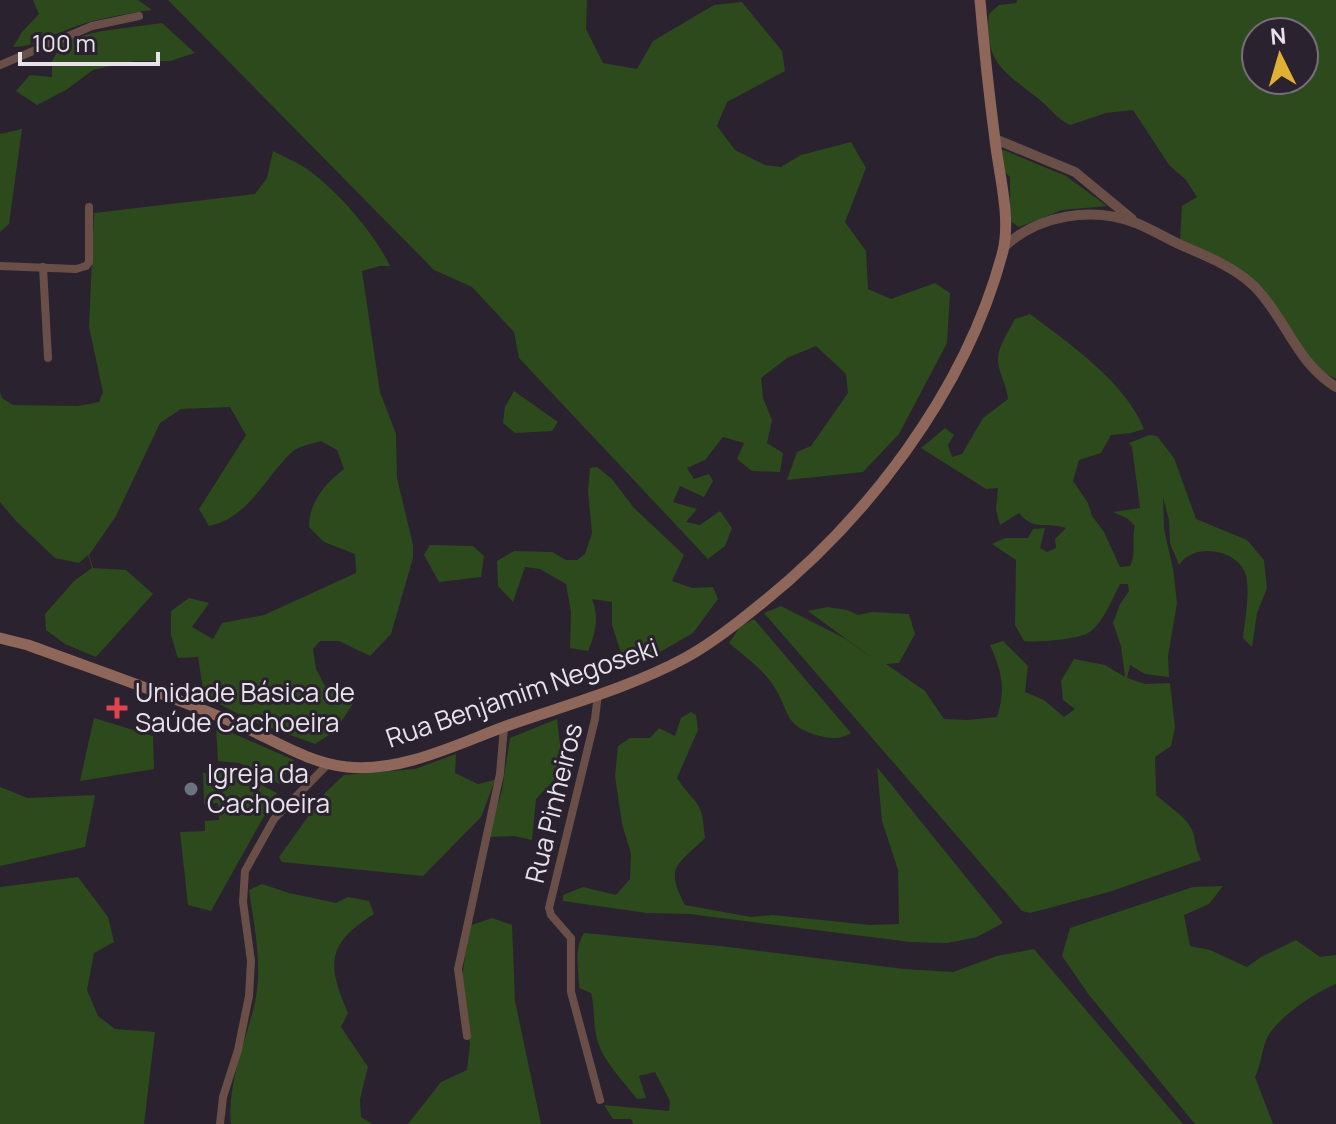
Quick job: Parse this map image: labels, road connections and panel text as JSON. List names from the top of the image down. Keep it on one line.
{"streets":{"main road":["Rua Benjamim Negoseki"],"street":["Rua Pinheiros"]},"crossings":[["Rua Benjamim Negoseki","Rua Pinheiros"]],"places":{"health":["Unidade Básica de Saúde Cachoeira"],"other":["Igreja da Cachoeira"]},"scale_bar":"100 m","north":"top"}
